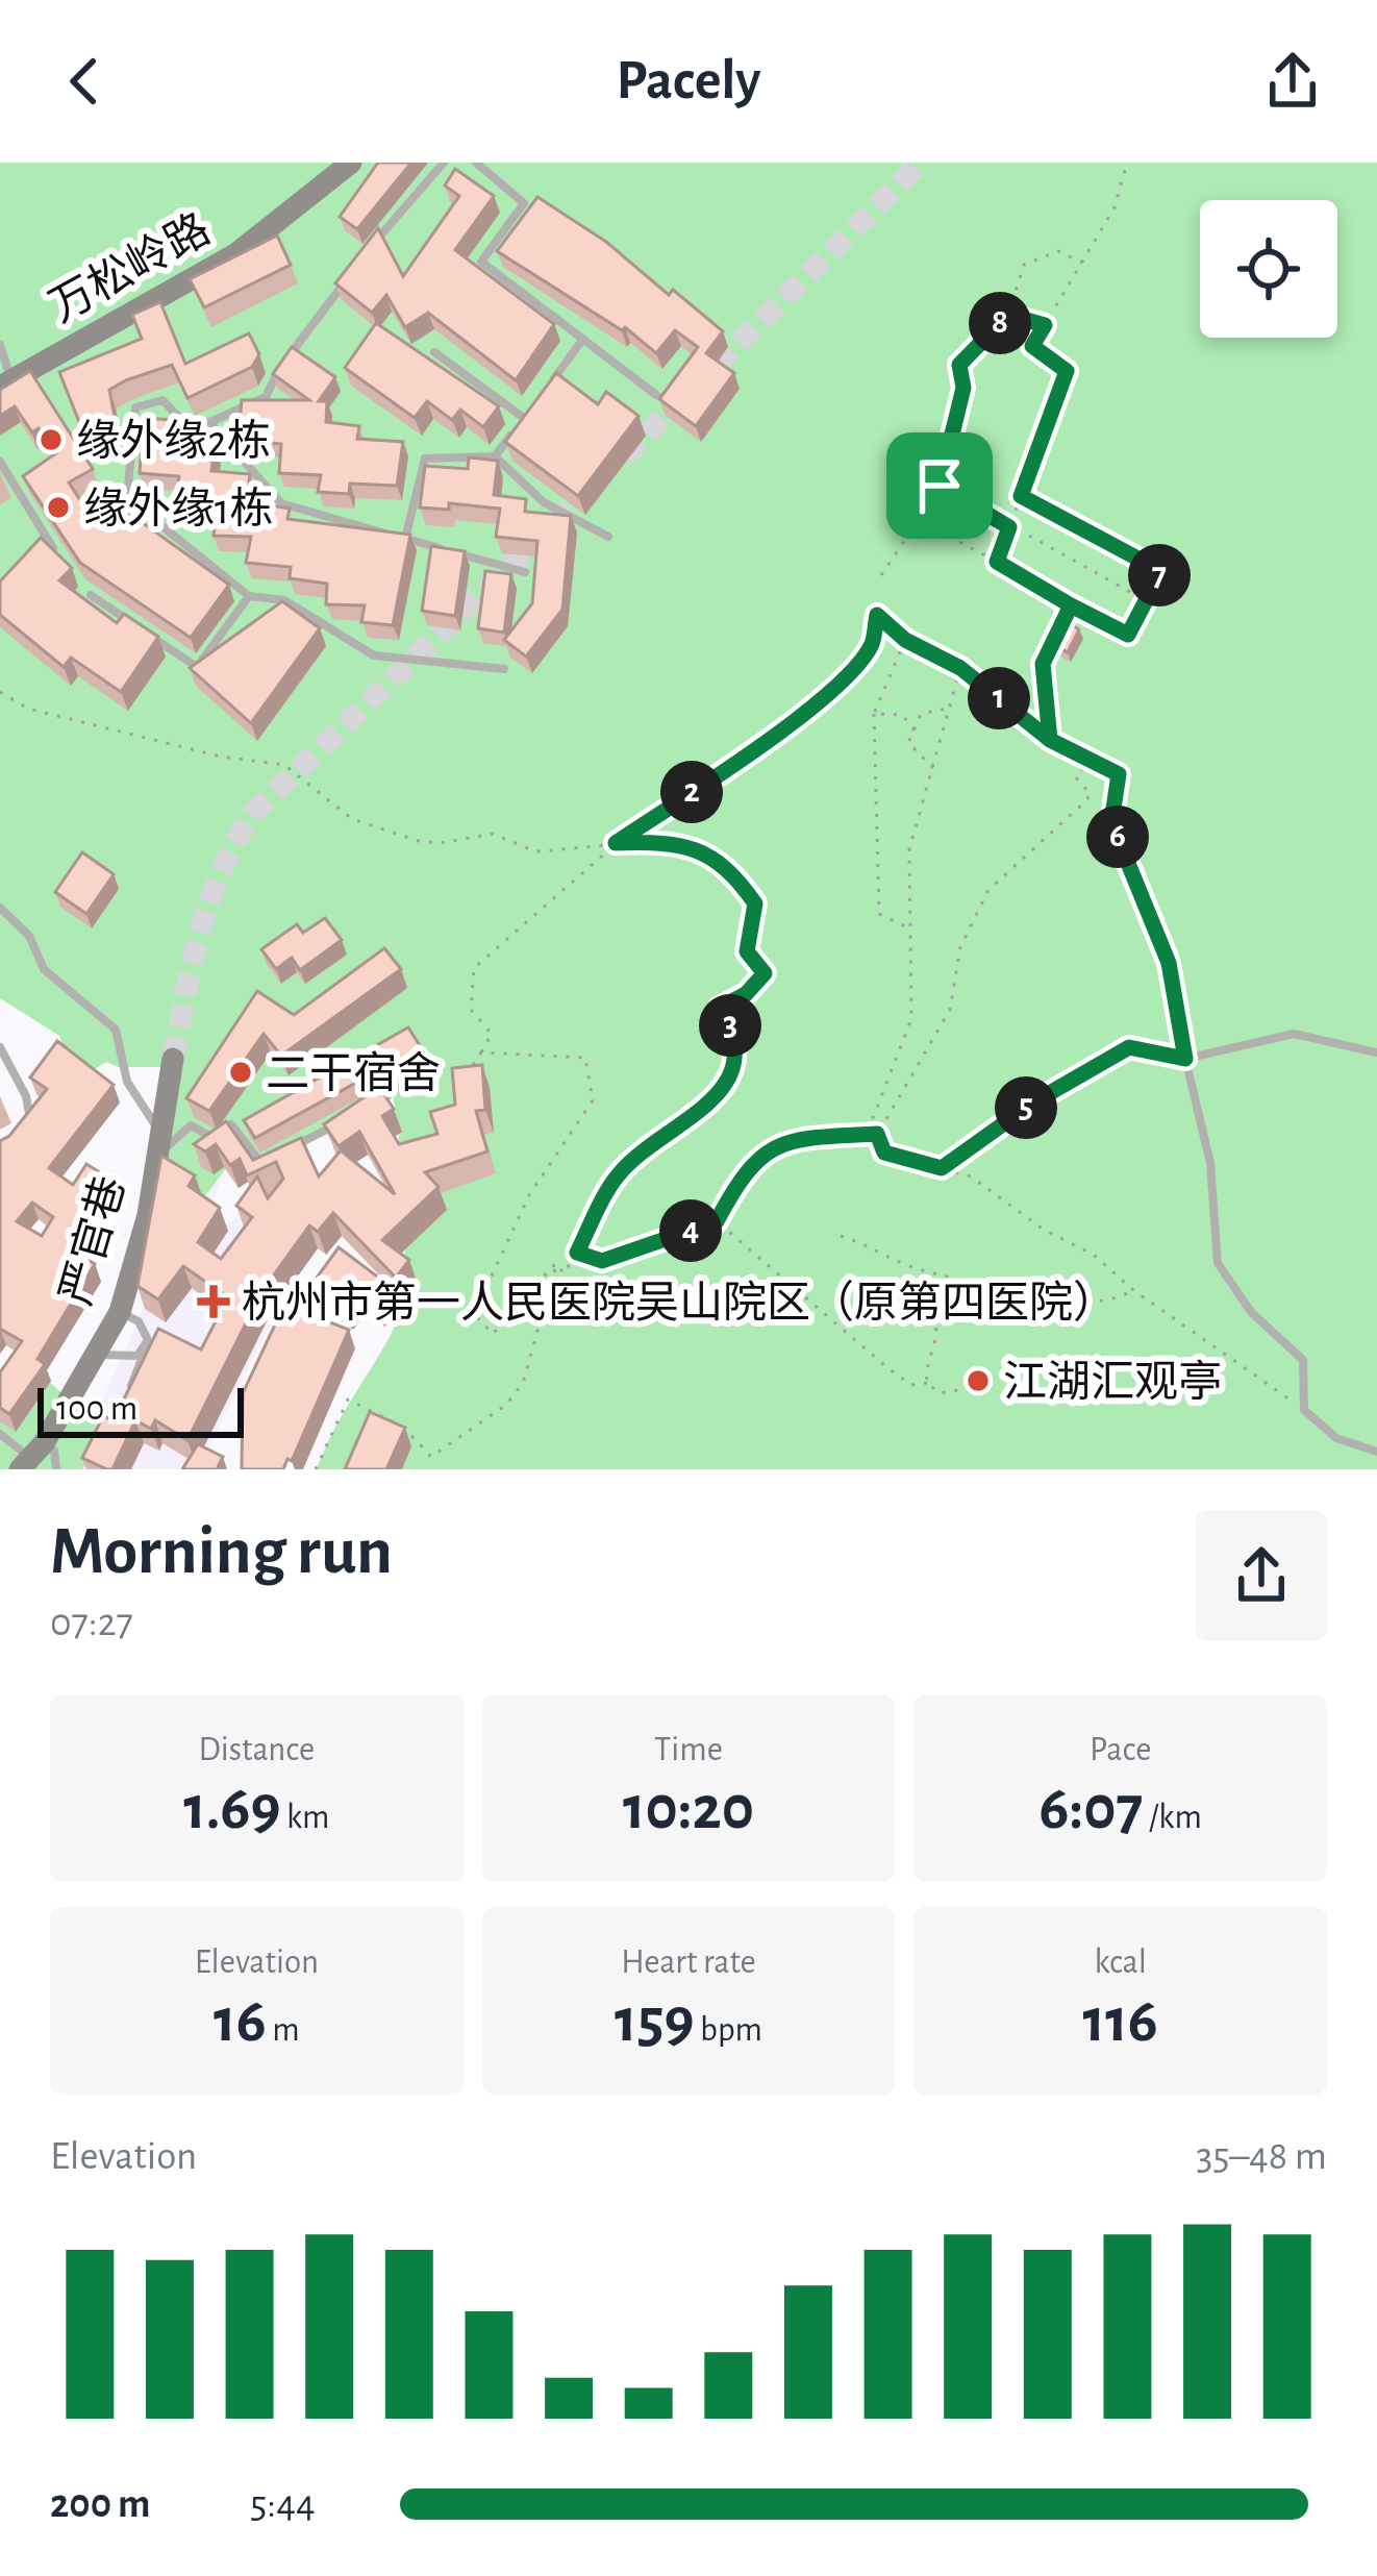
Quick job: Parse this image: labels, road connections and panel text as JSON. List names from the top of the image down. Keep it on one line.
{"streets":{"street":["万松岭路","严官巷"]},"places":{"other":["缘外缘2栋","缘外缘1栋","二干宿舍","江湖汇观亭"],"health":["杭州市第一人民医院吴山院区（原第四医院）"]},"scale_bar":"100 m","page":{"header":"Pacely","pins":["8","7","1","2","6","3","5","4"],"scale":"100 m","heading":["Morning run","07:27"],"stats":[["Distance","1.69 km"],["Time","10:20"],["Pace","6:07 /km"],["Elevation","16 m"],["Heart rate","159 bpm"],["kcal","116"]],"chart":["Elevation","35–48 m"],"list":[{"name":"200 m","note":"5:44"}]}}
